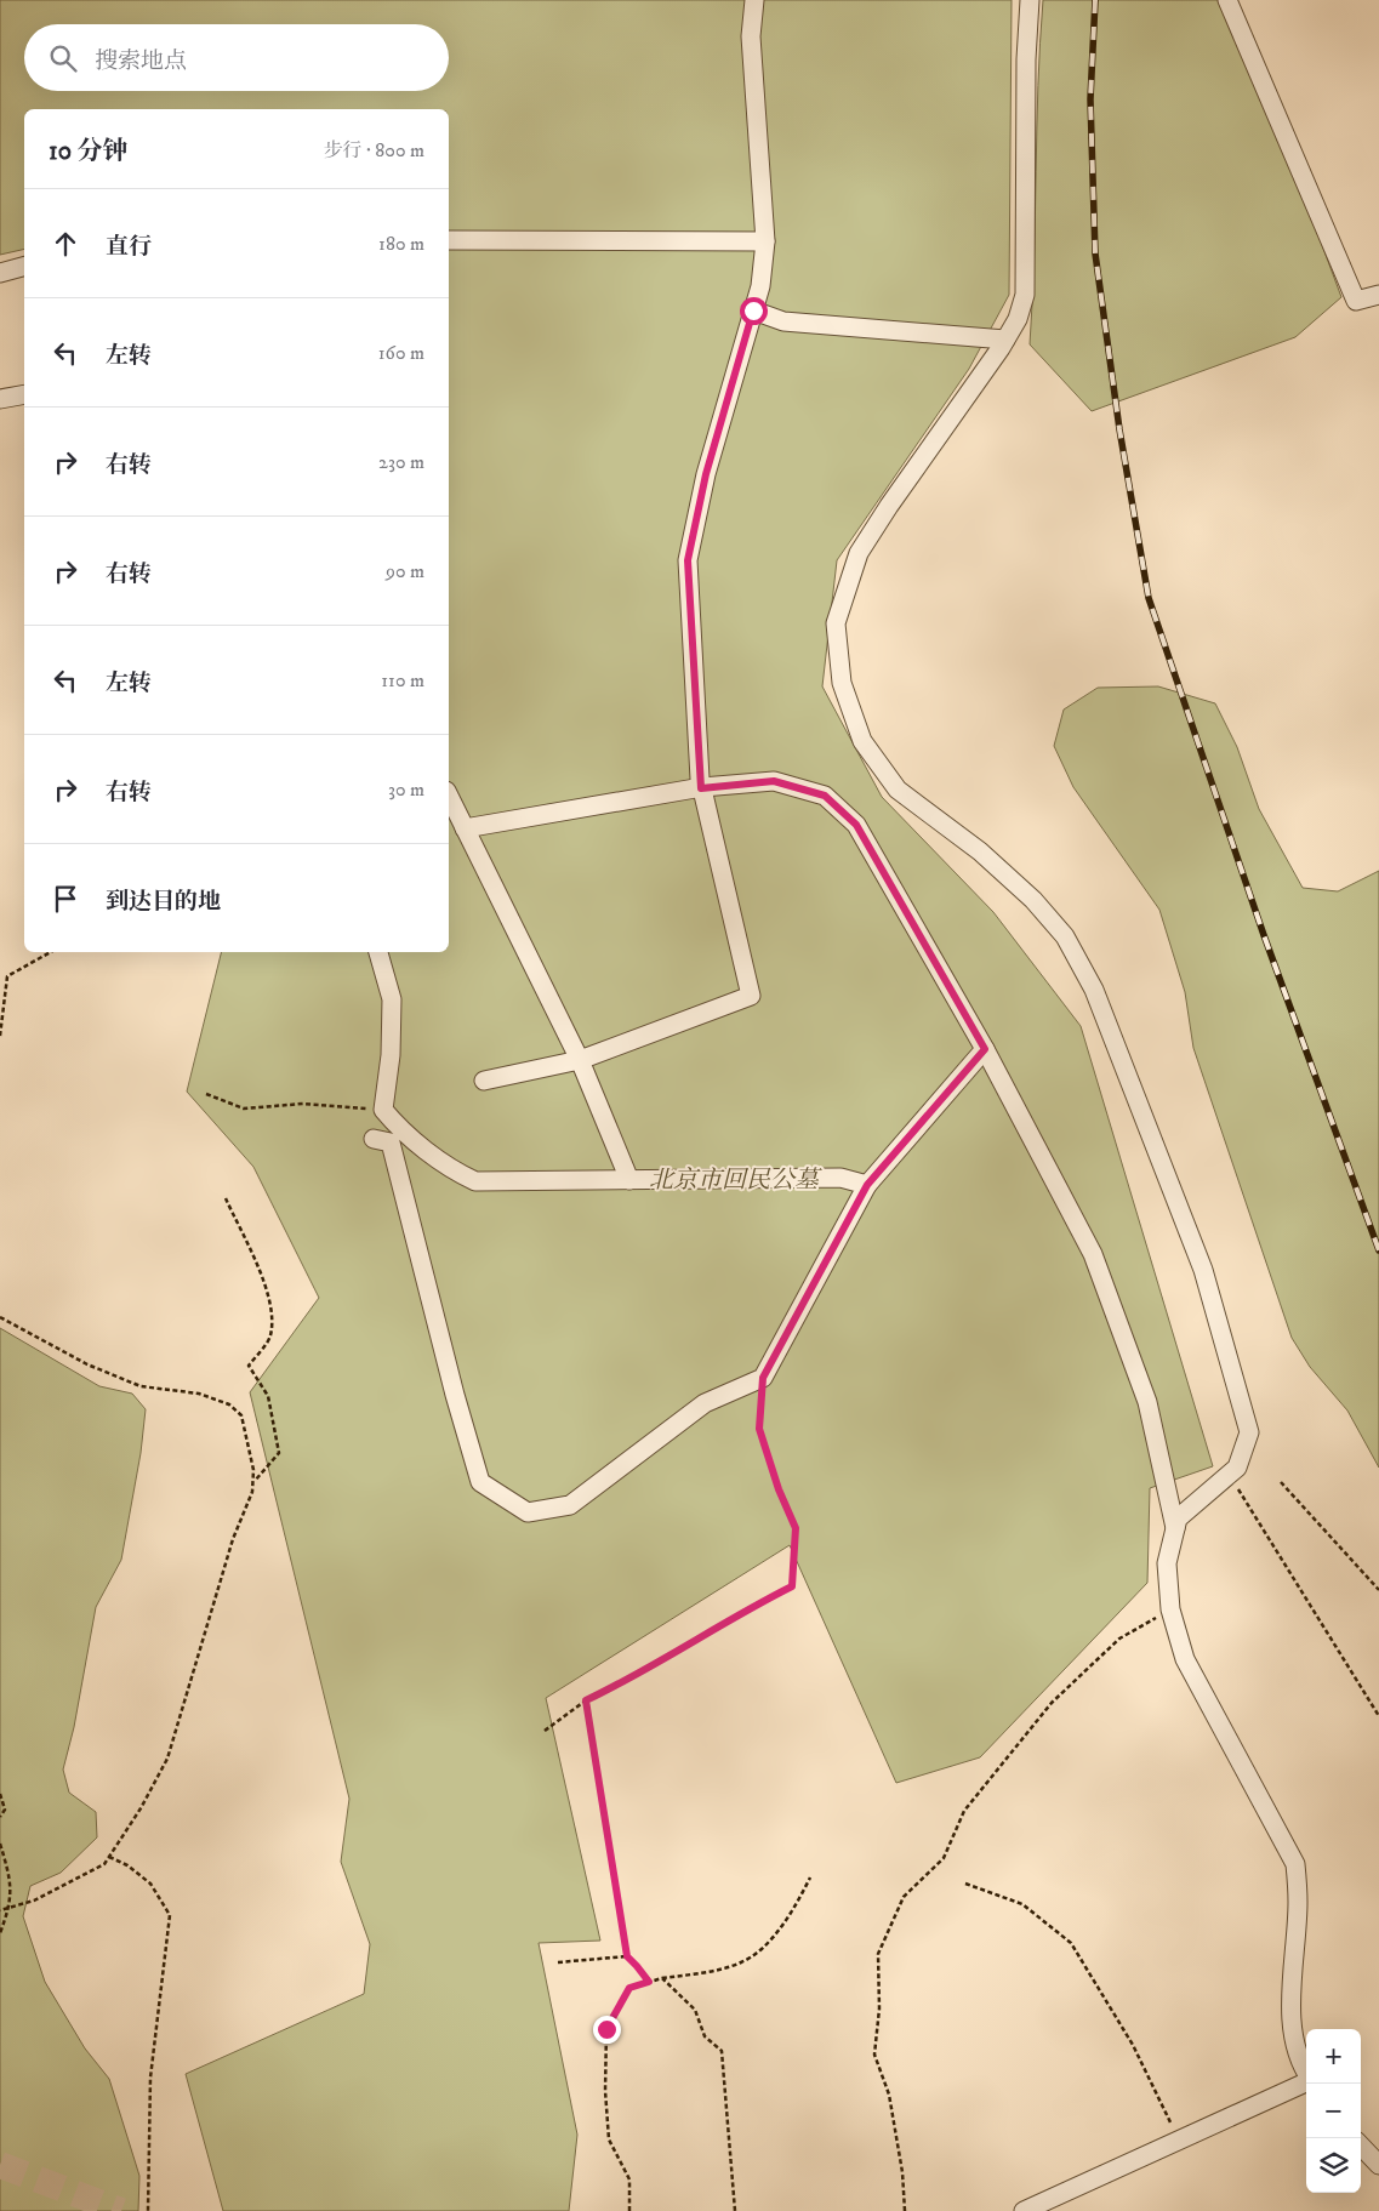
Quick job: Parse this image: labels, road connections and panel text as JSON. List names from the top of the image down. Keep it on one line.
{"parks":["北京市回民公墓"],"page":{"search":"搜索地点","heading":["10 分钟","步行 · 800 m"],"list":[["直行","180 m"],["左转","160 m"],["右转","230 m"],["右转","90 m"],["左转","110 m"],["右转","30 m"],"到达目的地"],"map_buttons":["+","−"]}}
